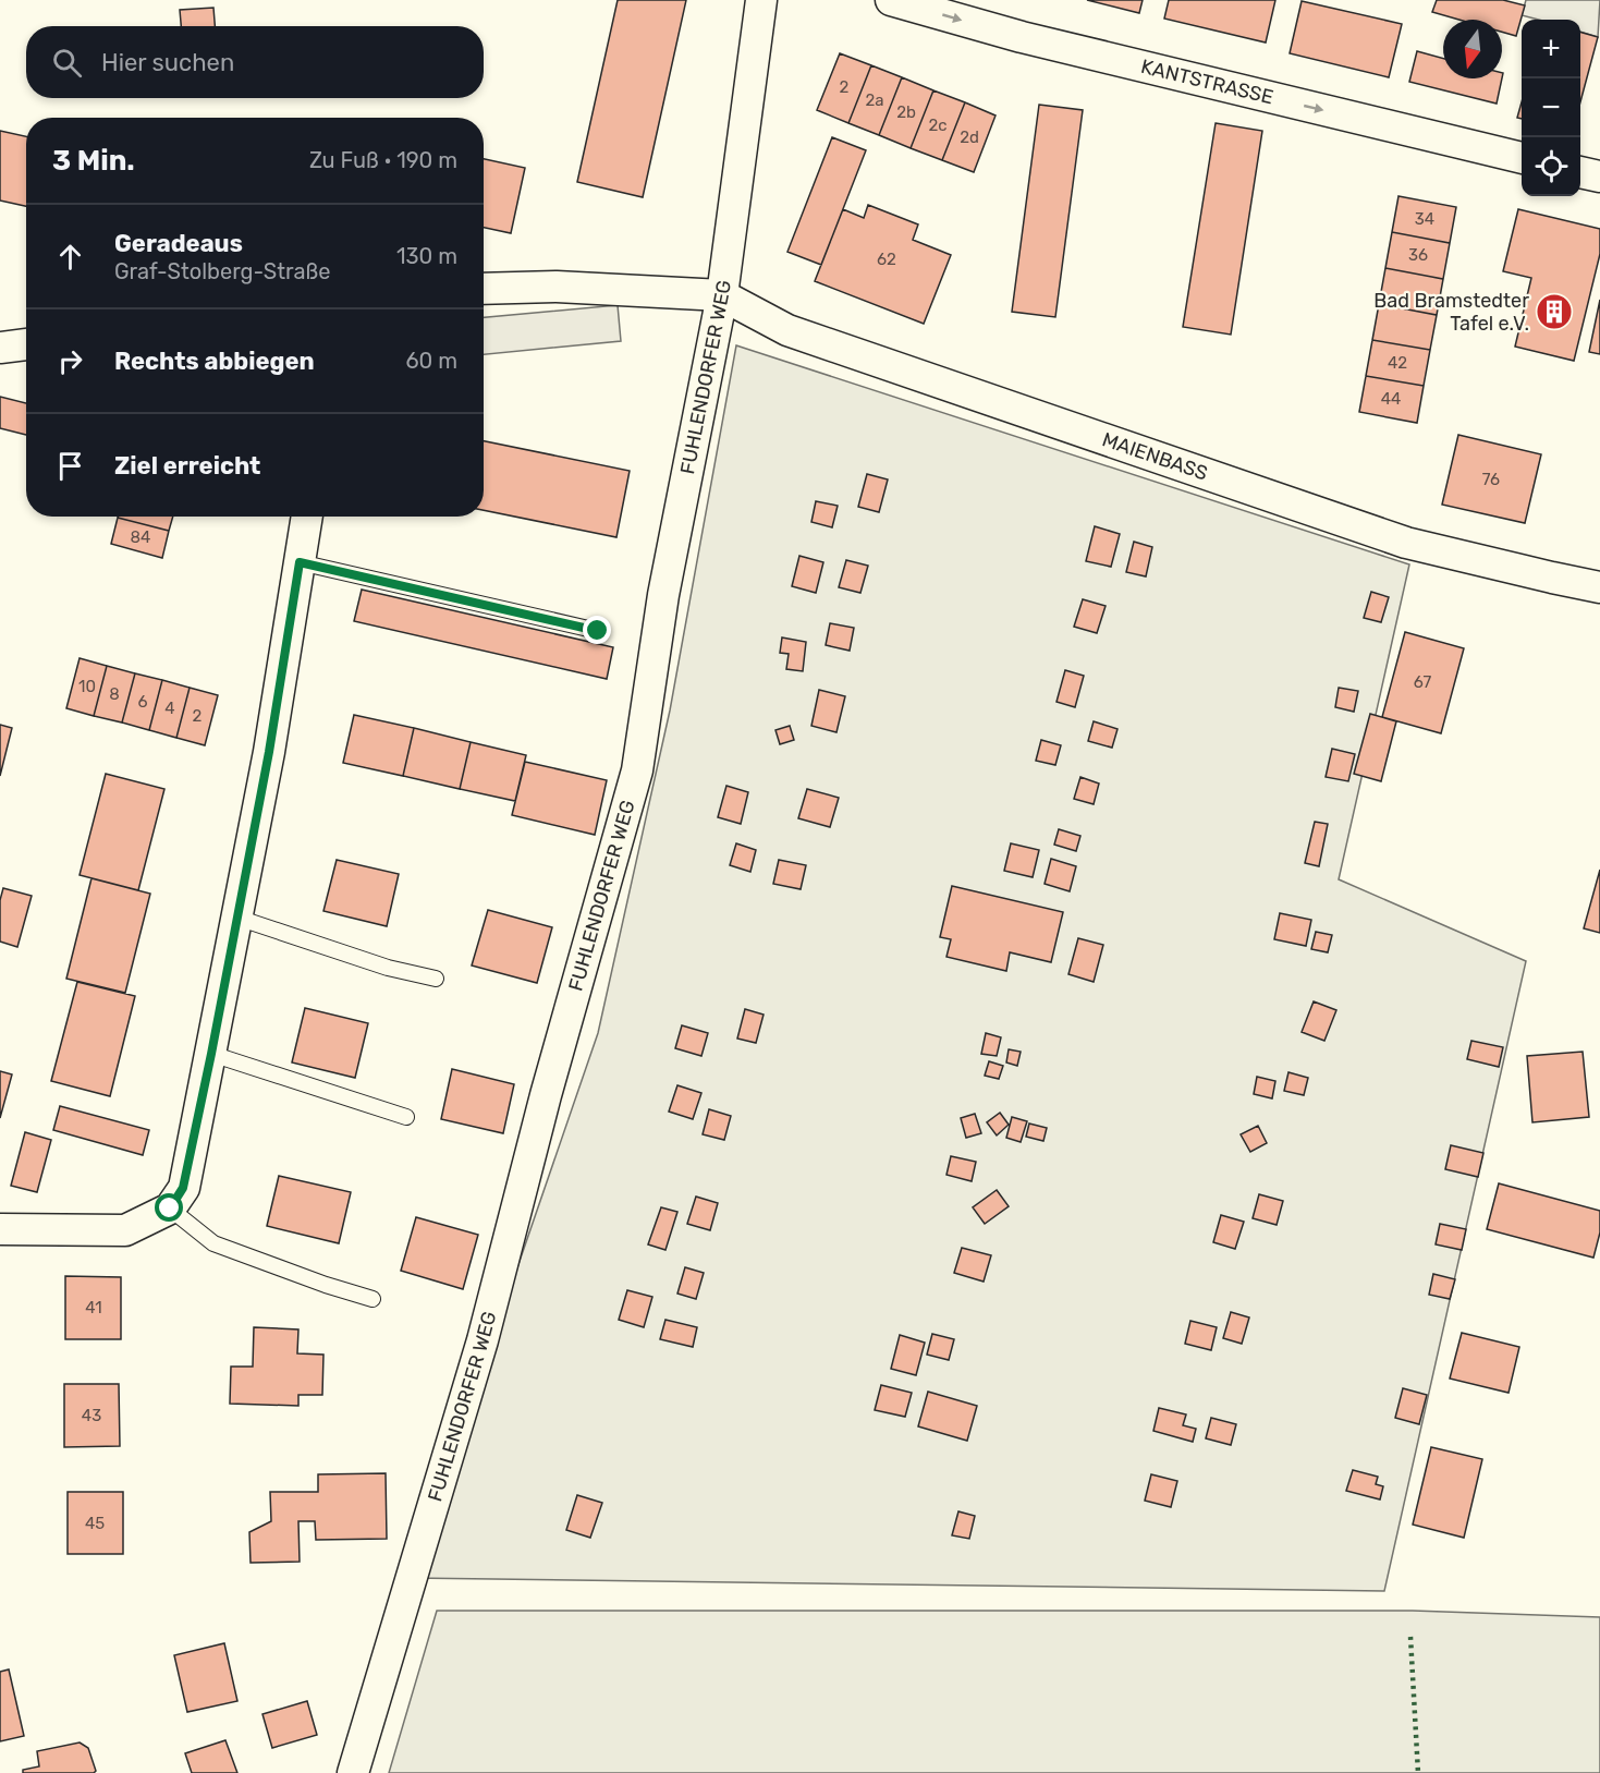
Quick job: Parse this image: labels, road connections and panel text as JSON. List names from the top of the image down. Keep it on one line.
{"streets":{"street":["KANTSTRASSE","FUHLENDORFER WEG","MAIENBASS"]},"crossings":[["FUHLENDORFER WEG","MAIENBASS"]],"one_way":["KANTSTRASSE"],"places":{"building":["Bad Bramstedter Tafel e.V."]},"house_numbers":["2","2a","2b","2c","2d","34","36","62","42","44","76","84","67","10","8","6","4","2","41","43","45"],"north":"bottom","page":{"map_buttons":["+","−"],"search":"Hier suchen","heading":["3 Min.","Zu Fuß · 190 m"],"list":[["Geradeaus","Graf-Stolberg-Straße","130 m"],["Rechts abbiegen","60 m"],"Ziel erreicht"]}}
